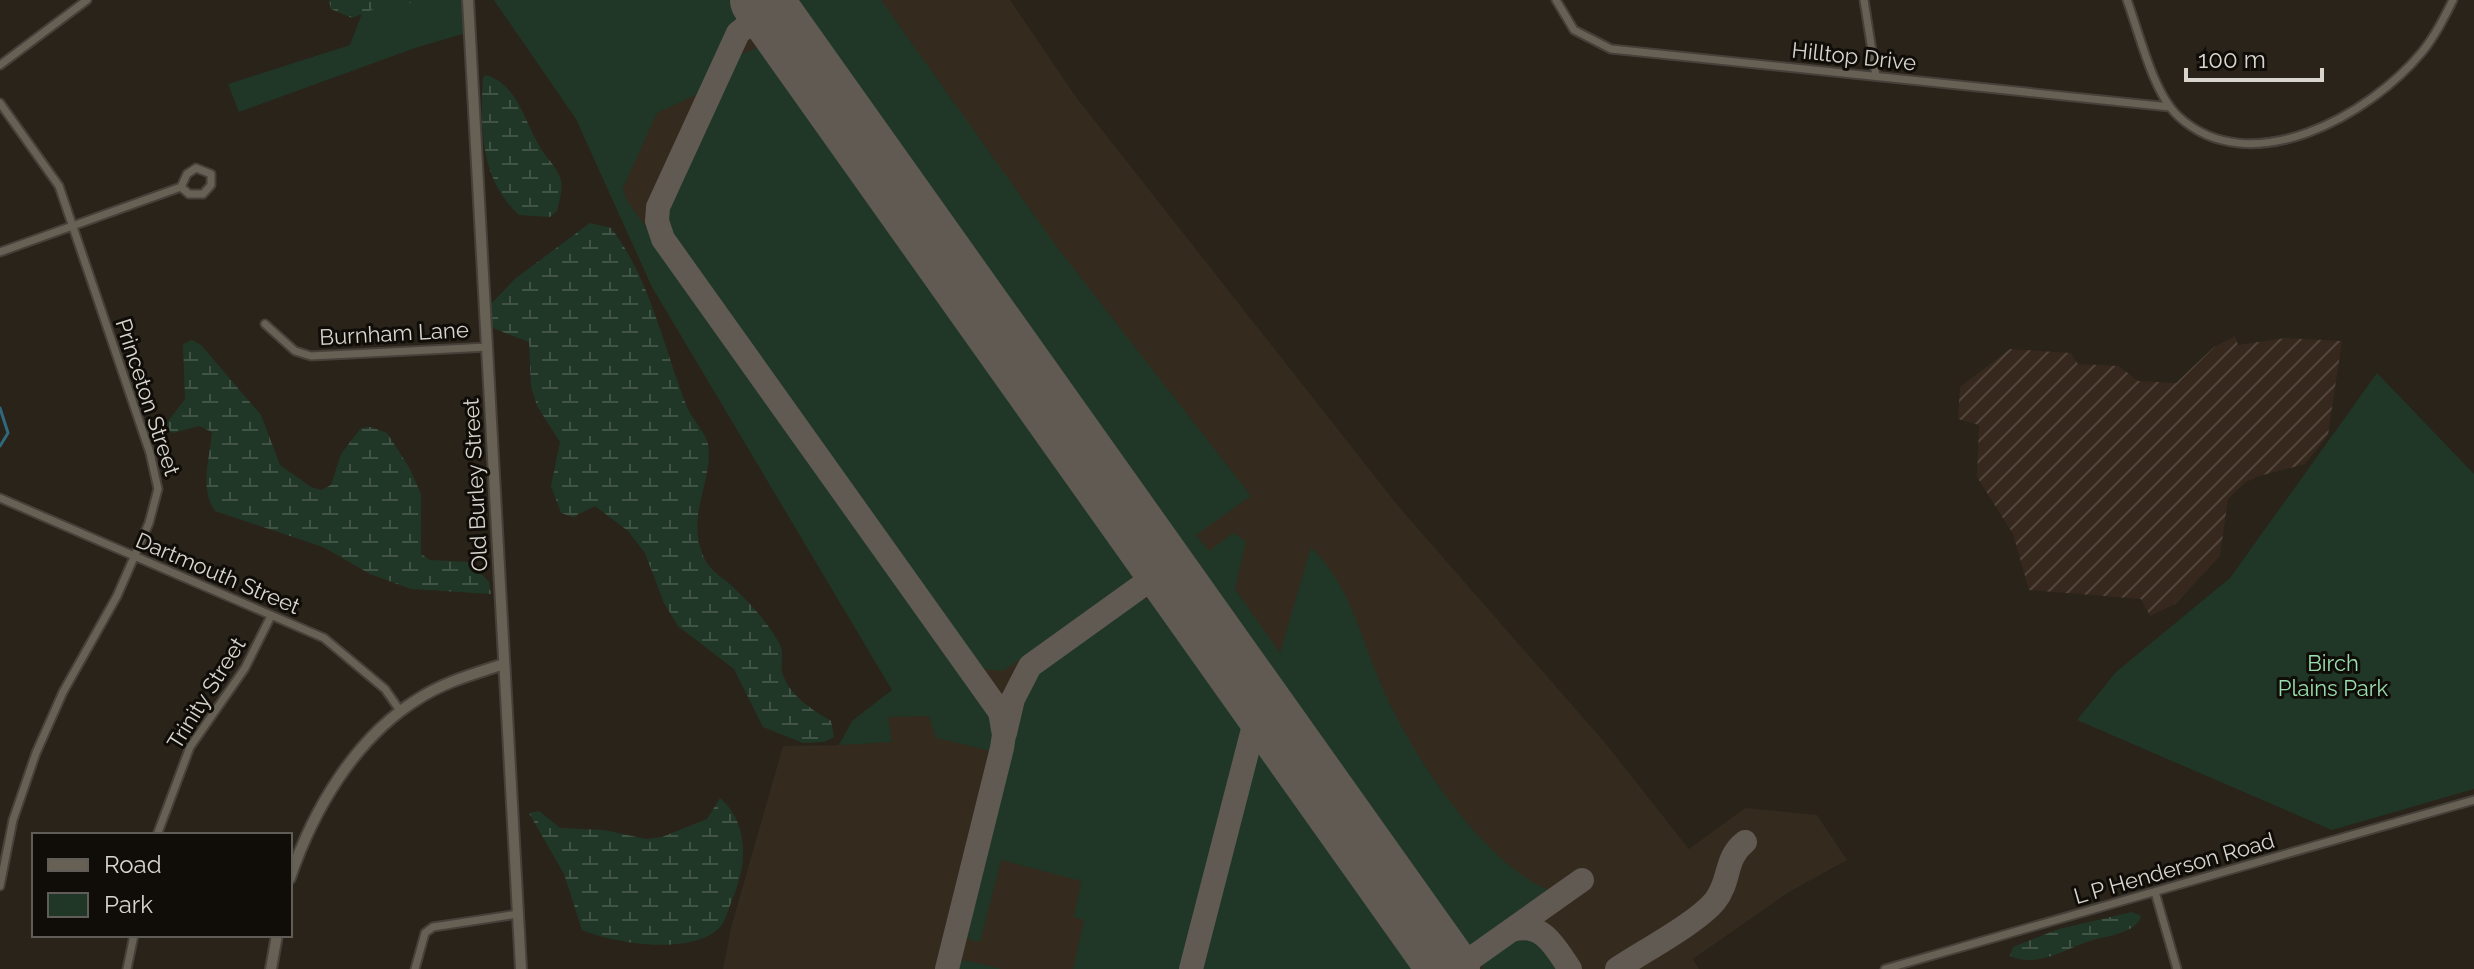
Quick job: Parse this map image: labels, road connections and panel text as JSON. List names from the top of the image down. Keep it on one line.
{"streets":{"main road":["Old Burley Street"],"street":["Hilltop Drive","Burnham Lane","Princeton Street","Dartmouth Street","Trinity Street","L P Henderson Road"]},"crossings":[["Burnham Lane","Old Burley Street"],["Princeton Street","Dartmouth Street"],["Dartmouth Street","Trinity Street"]],"parks":["Birch Plains Park"],"legend":["Road","Park"],"scale_bar":"100 m"}
